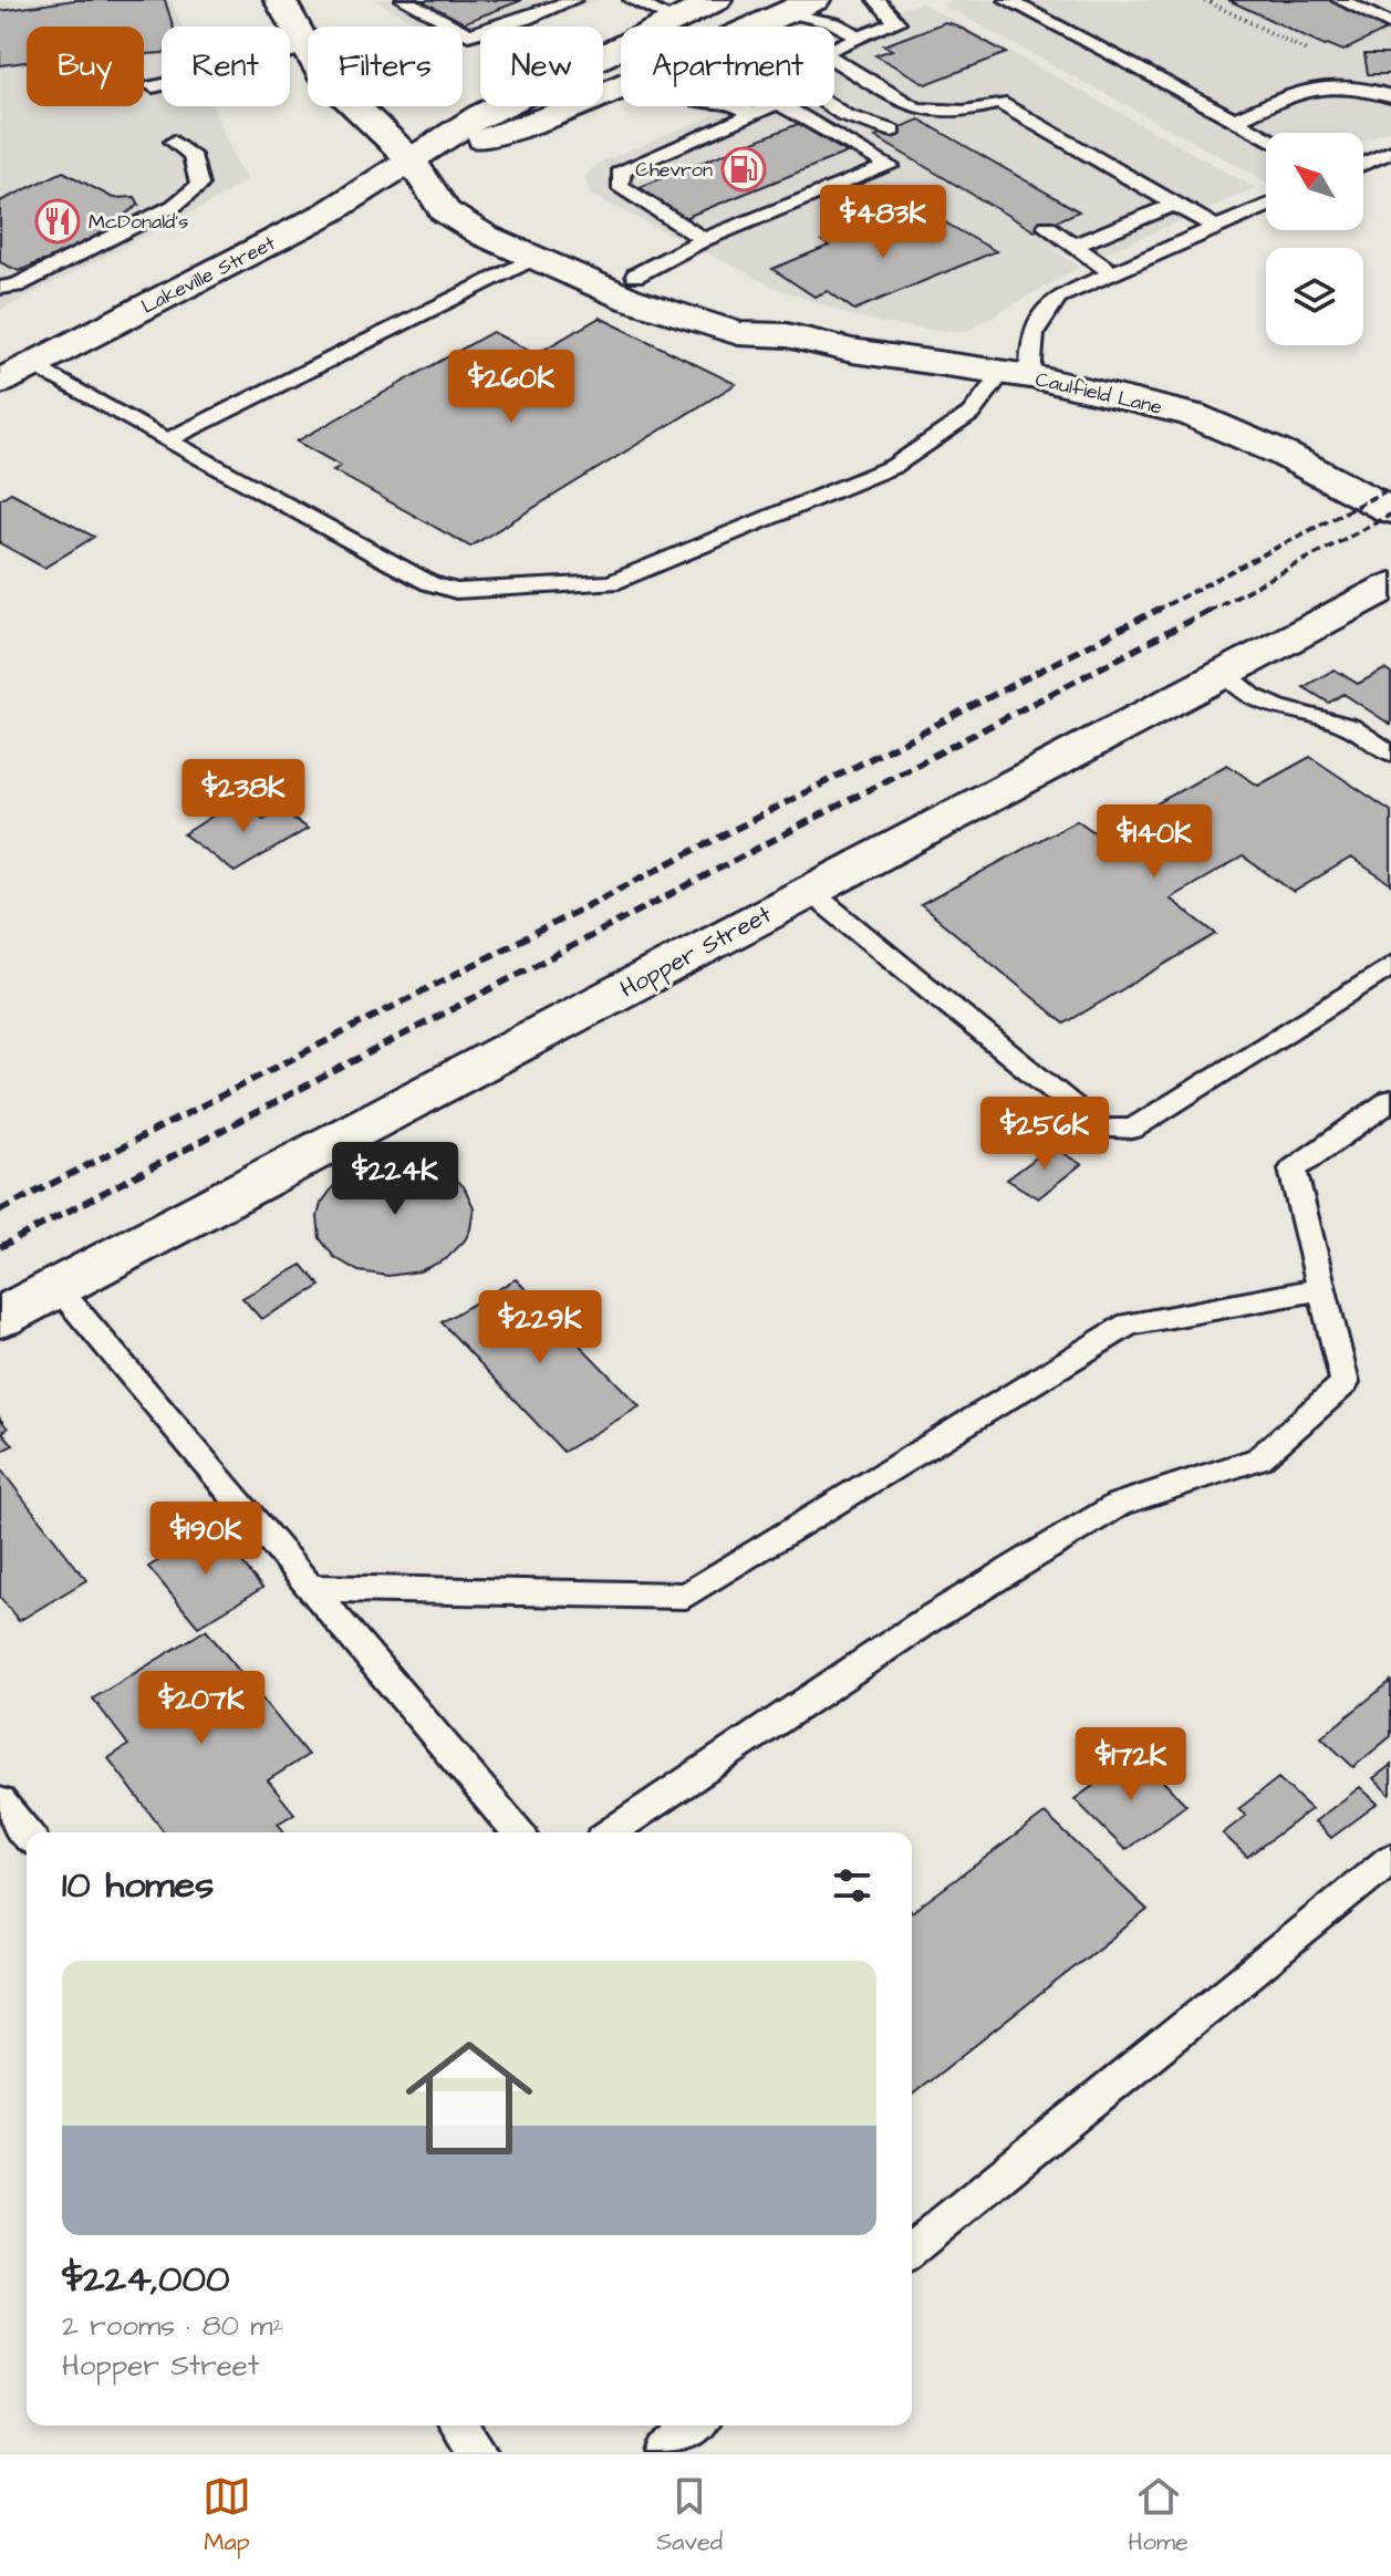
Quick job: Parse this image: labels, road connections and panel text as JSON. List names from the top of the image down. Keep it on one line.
{"streets":{"street":["Lakeville Street","Caulfield Lane","Hopper Street"]},"crossings":[["Lakeville Street","Caulfield Lane"]],"places":{"fuel station":["Chevron"],"restaurant":["McDonald's"]},"north":"top left","page":{"chip":["Buy","Rent","Filters","New","Apartment"],"price":["$483K","$260K","$238K","$140K","$256K","$224K","$229K","$190K","$207K","$172K"],"heading":"10 homes","list":[{"name":"$224,000","note":"2 rooms · 80 m² · Hopper Street"}],"tabs":["Map","Saved","Home"]}}
